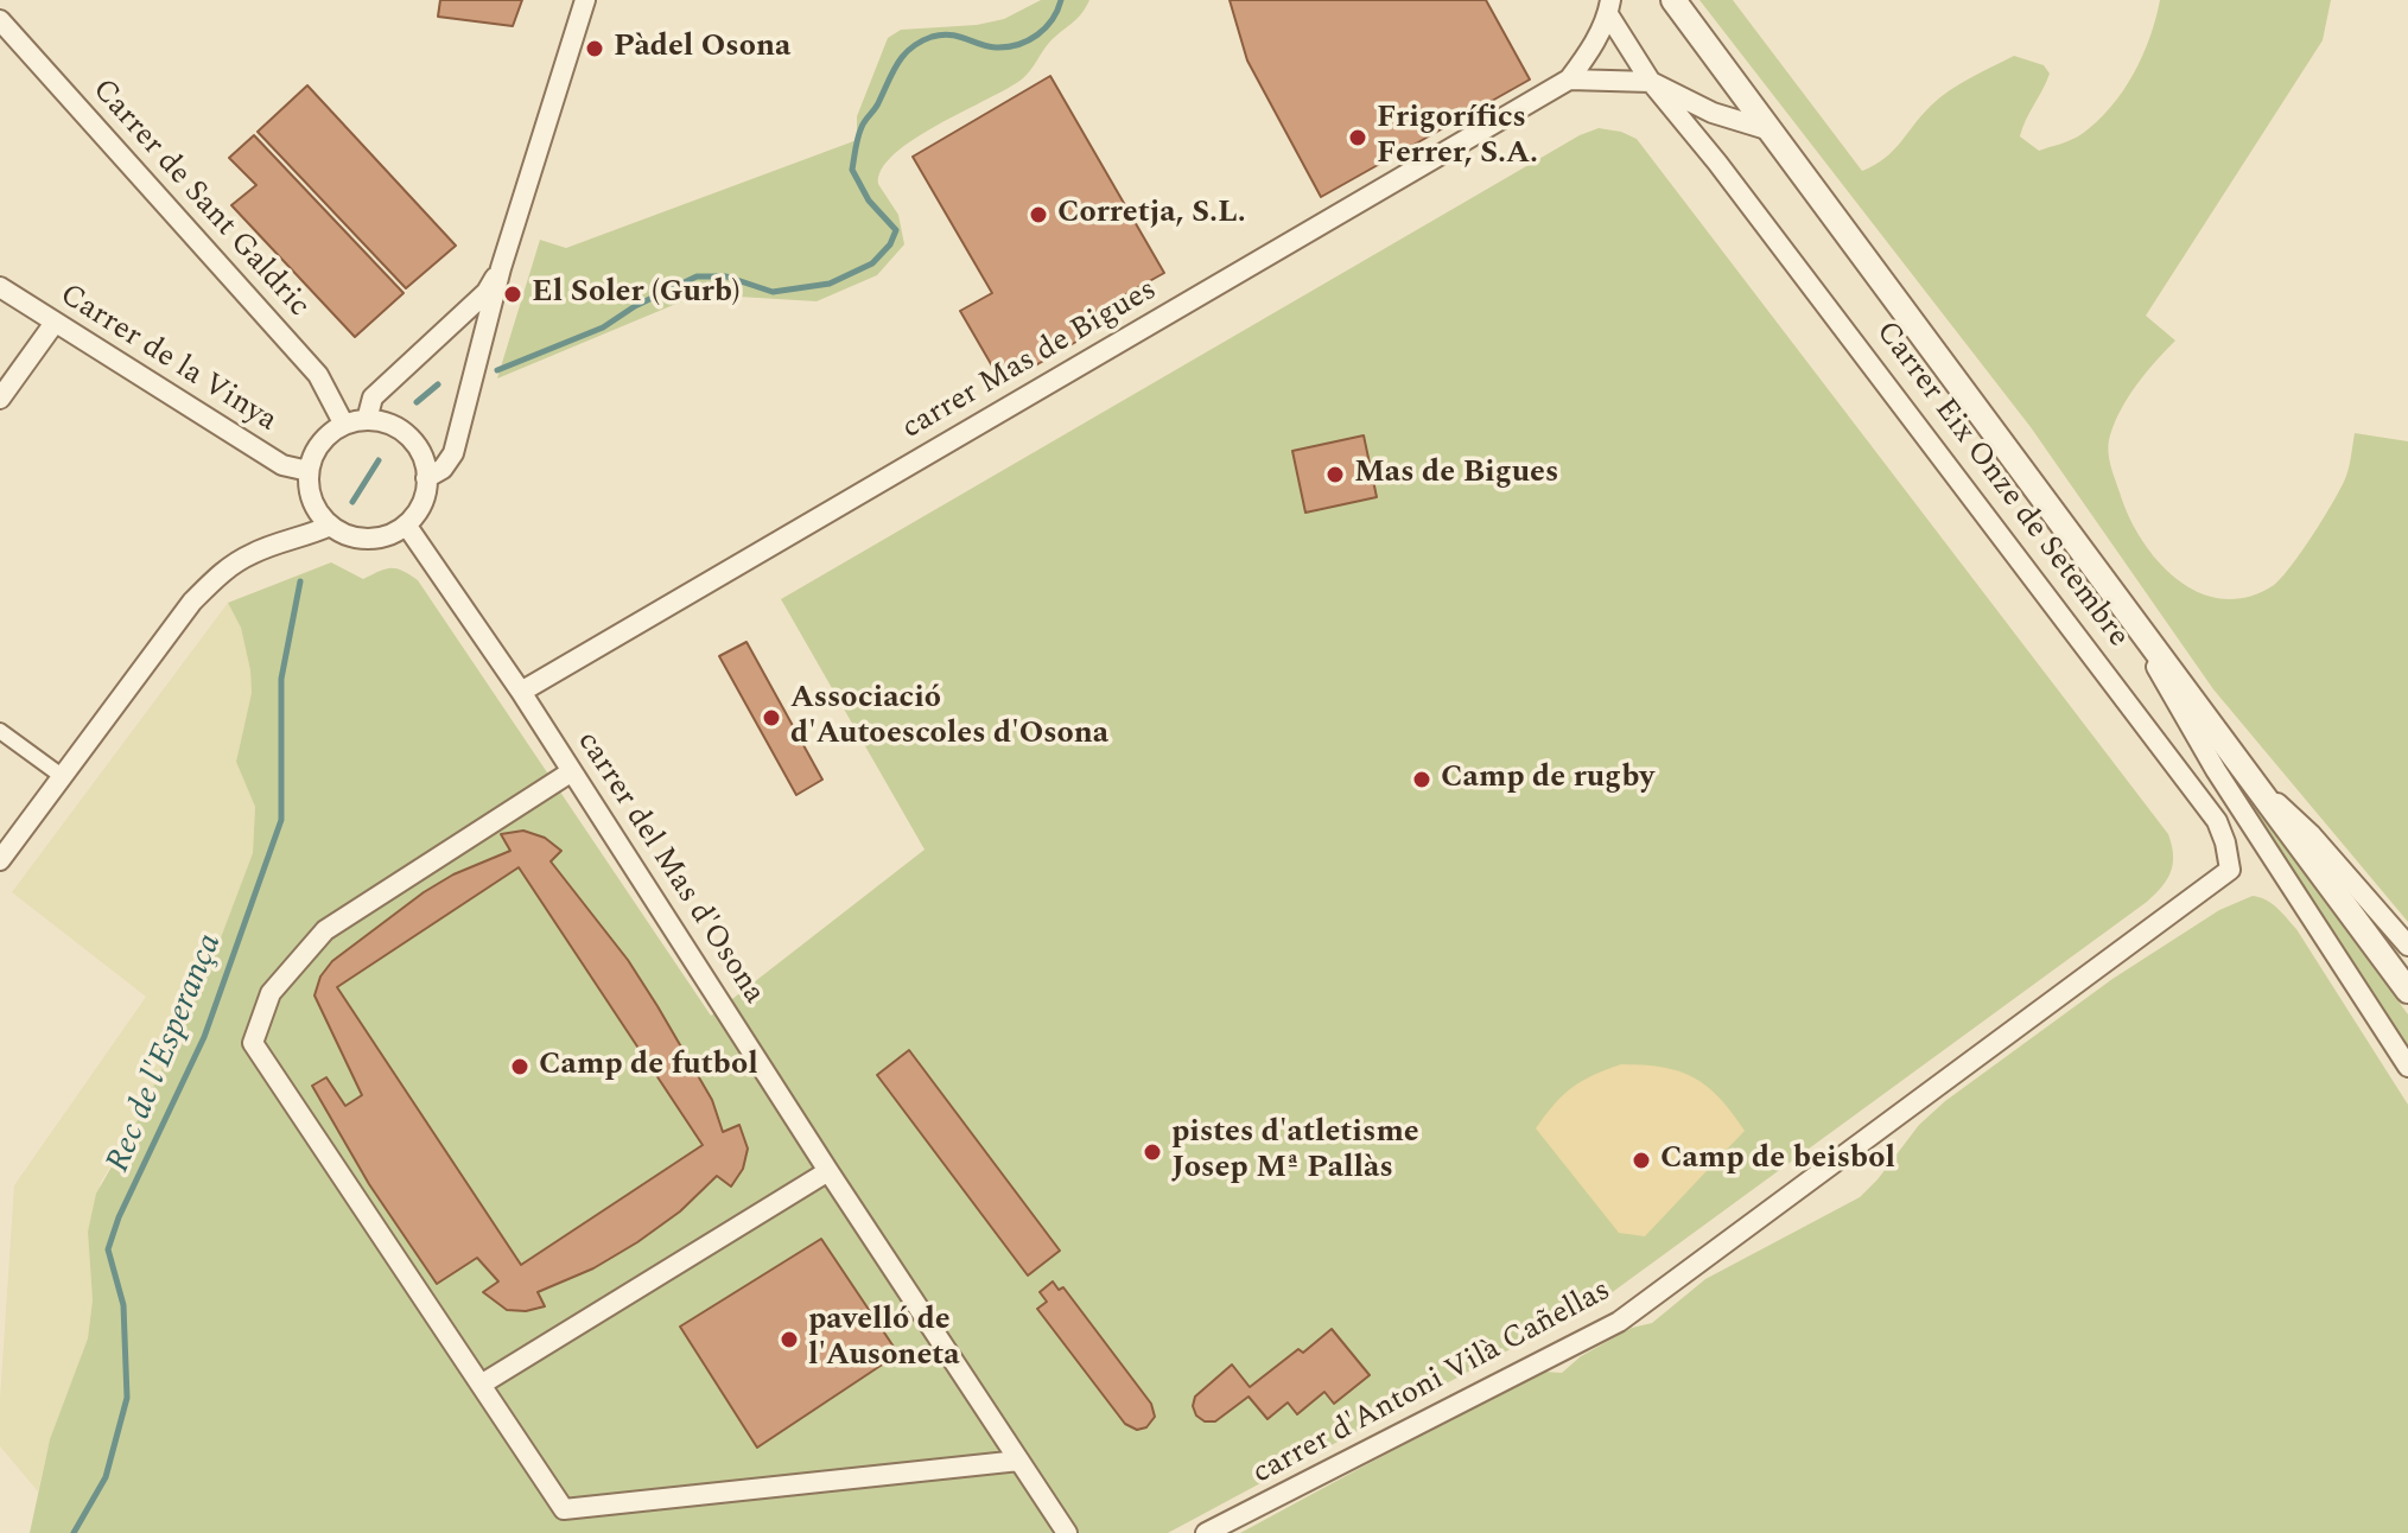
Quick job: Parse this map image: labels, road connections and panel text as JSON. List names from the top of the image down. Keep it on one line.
{"streets":{"street":["Carrer de Sant Galdric","Carrer de la Vinya","carrer Mas de Bigues","Carrer Eix Onze de Setembre","carrer del Mas d'Osona","carrer d'Antoni Vilà Cañellas"]},"crossings":[["Carrer de Sant Galdric","Carrer de la Vinya"],["Carrer de Sant Galdric","carrer del Mas d'Osona"],["Carrer de la Vinya","carrer del Mas d'Osona"],["carrer Mas de Bigues","Carrer Eix Onze de Setembre"],["carrer Mas de Bigues","carrer del Mas d'Osona"],["Carrer Eix Onze de Setembre","carrer d'Antoni Vilà Cañellas"]],"water":["Rec de l'Esperança"],"places":["Pàdel Osona","Frigorífics Ferrer, S.A.","Corretja, S.L.","El Soler (Gurb)","Mas de Bigues","Associació d'Autoescoles d'Osona","Camp de rugby","Camp de futbol","pistes d'atletisme Josep Mª Pallàs","Camp de beisbol","pavelló de l'Ausoneta"]}
